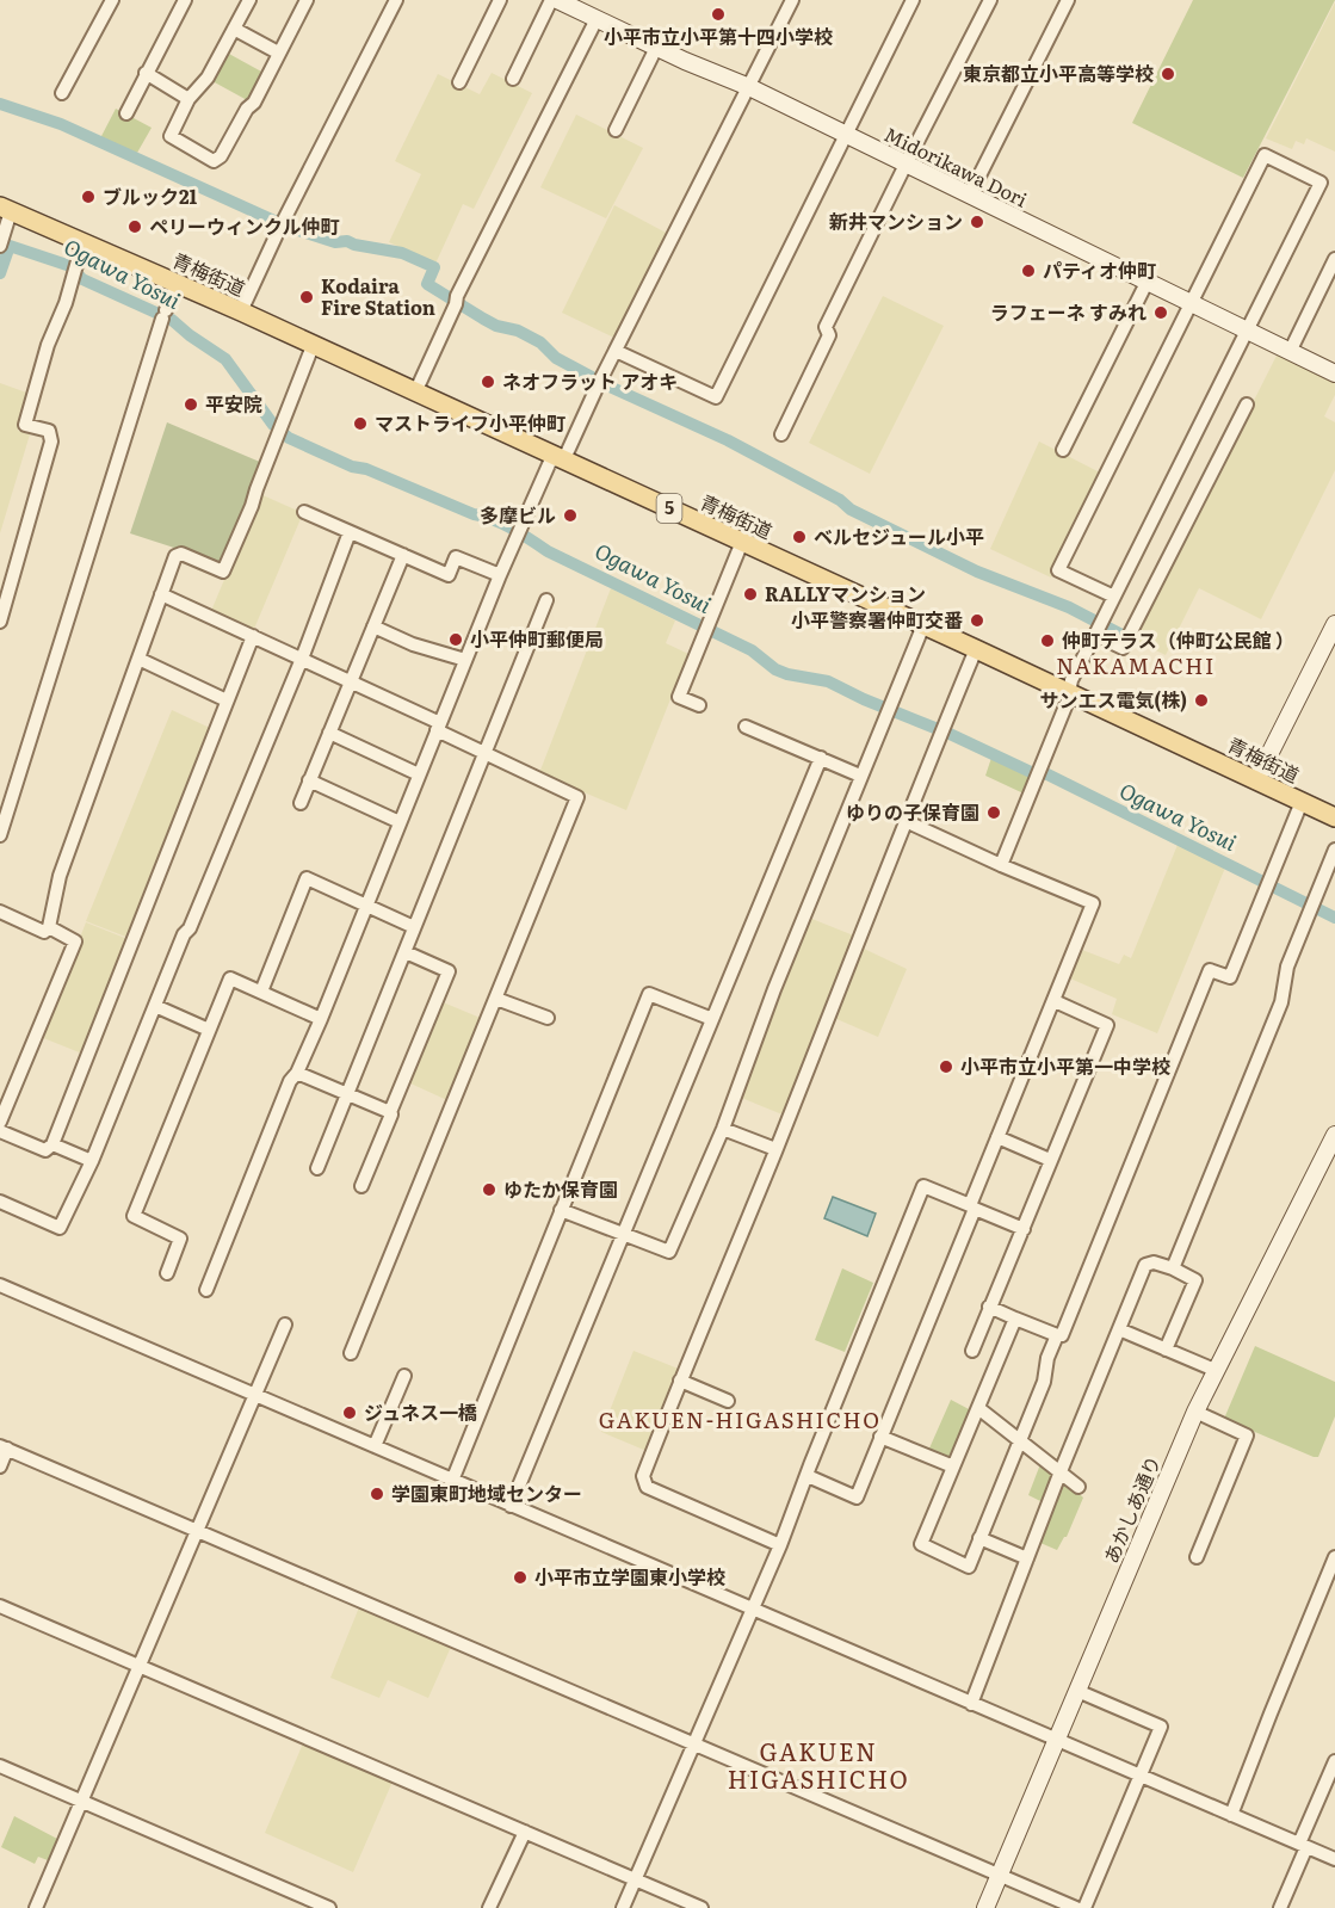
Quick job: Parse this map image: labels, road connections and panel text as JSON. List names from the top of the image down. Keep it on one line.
{"streets":{"main road":["青梅街道","5"],"street":["Midorikawa Dori","あかしあ通り"]},"districts":["NAKAMACHI","GAKUEN-HIGASHICHO","GAKUEN HIGASHICHO"],"water":["Ogawa Yosui"],"places":["小平市立小平第十四小学校","東京都立小平高等学校","ブルック21","新井マンション","ペリーウィンクル仲町","パティオ仲町","Kodaira Fire Station","ラフェーネ すみれ","ネオフラット アオキ","平安院","マストライフ小平仲町","多摩ビル","ベルセジュール小平","RALLYマンション","小平警察署仲町交番","小平仲町郵便局","仲町テラス（仲町公民館 ）","サンエス電気(株)","ゆりの子保育園","小平市立小平第一中学校","ゆたか保育園","ジュネス一橋","学園東町地域センター","小平市立学園東小学校"]}
